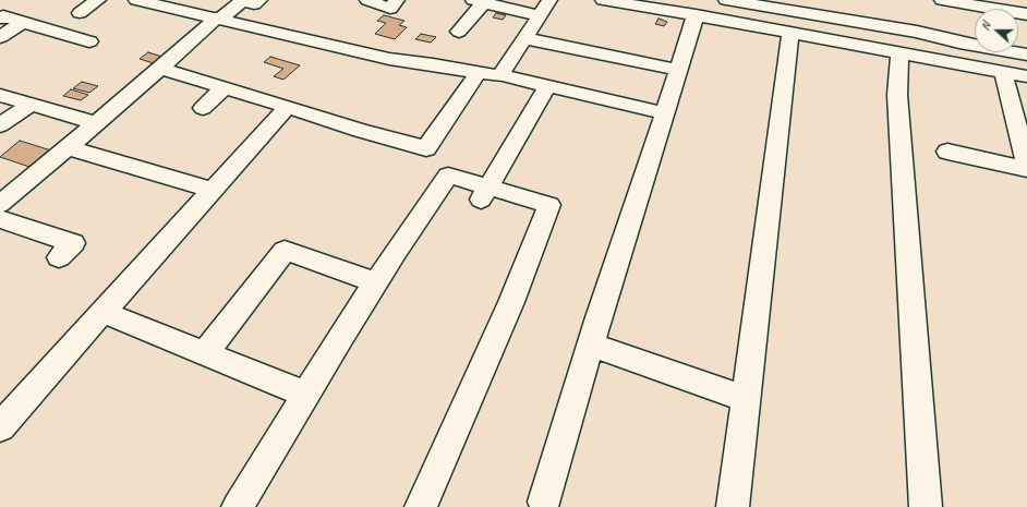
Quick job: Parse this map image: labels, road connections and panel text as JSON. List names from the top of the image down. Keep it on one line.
{"north":"left"}
